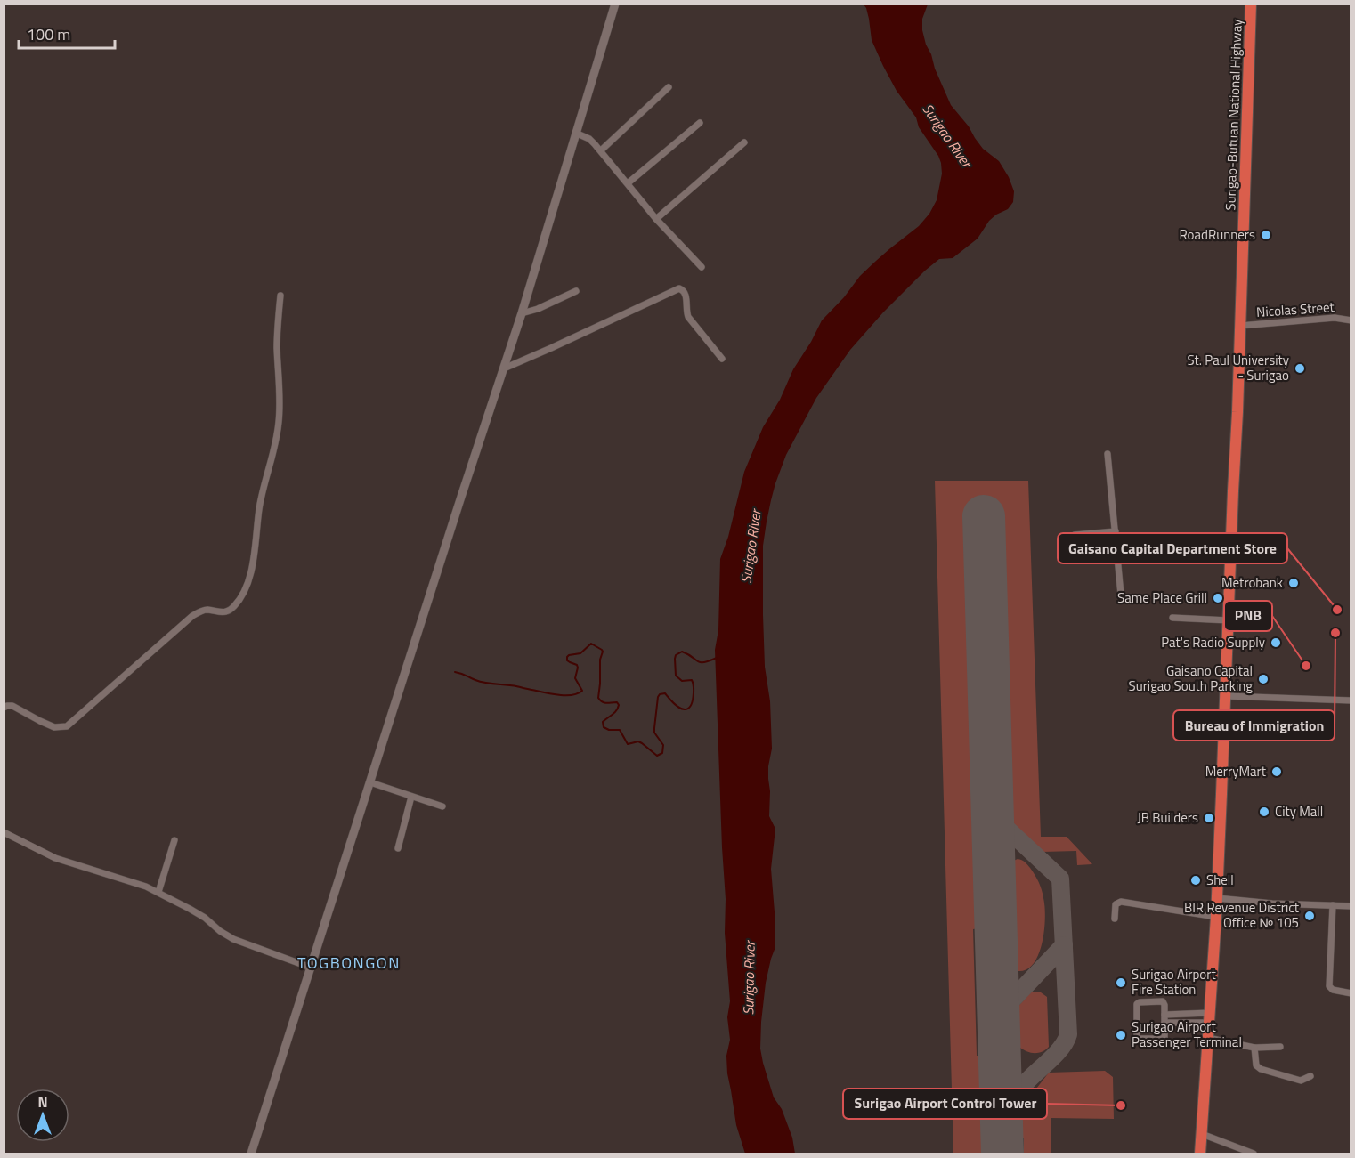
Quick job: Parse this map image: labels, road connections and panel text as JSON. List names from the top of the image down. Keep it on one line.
{"streets":{"highway":["Surigao-Butuan National Highway"],"street":["Nicolas Street"]},"crossings":[["Surigao-Butuan National Highway","Nicolas Street"]],"districts":["TOGBONGON"],"water":["Surigao River"],"places":["RoadRunners","St. Paul University - Surigao","Metrobank","Same Place Grill","Gaisano Capital Department Store","Bureau of Immigration","Pat's Radio Supply","PNB","Gaisano Capital Surigao South Parking","MerryMart","City Mall","JB Builders","Shell","BIR Revenue District Office № 105","Surigao Airport Fire Station","Surigao Airport Passenger Terminal","Surigao Airport Control Tower"],"scale_bar":"100 m","north":"top"}
